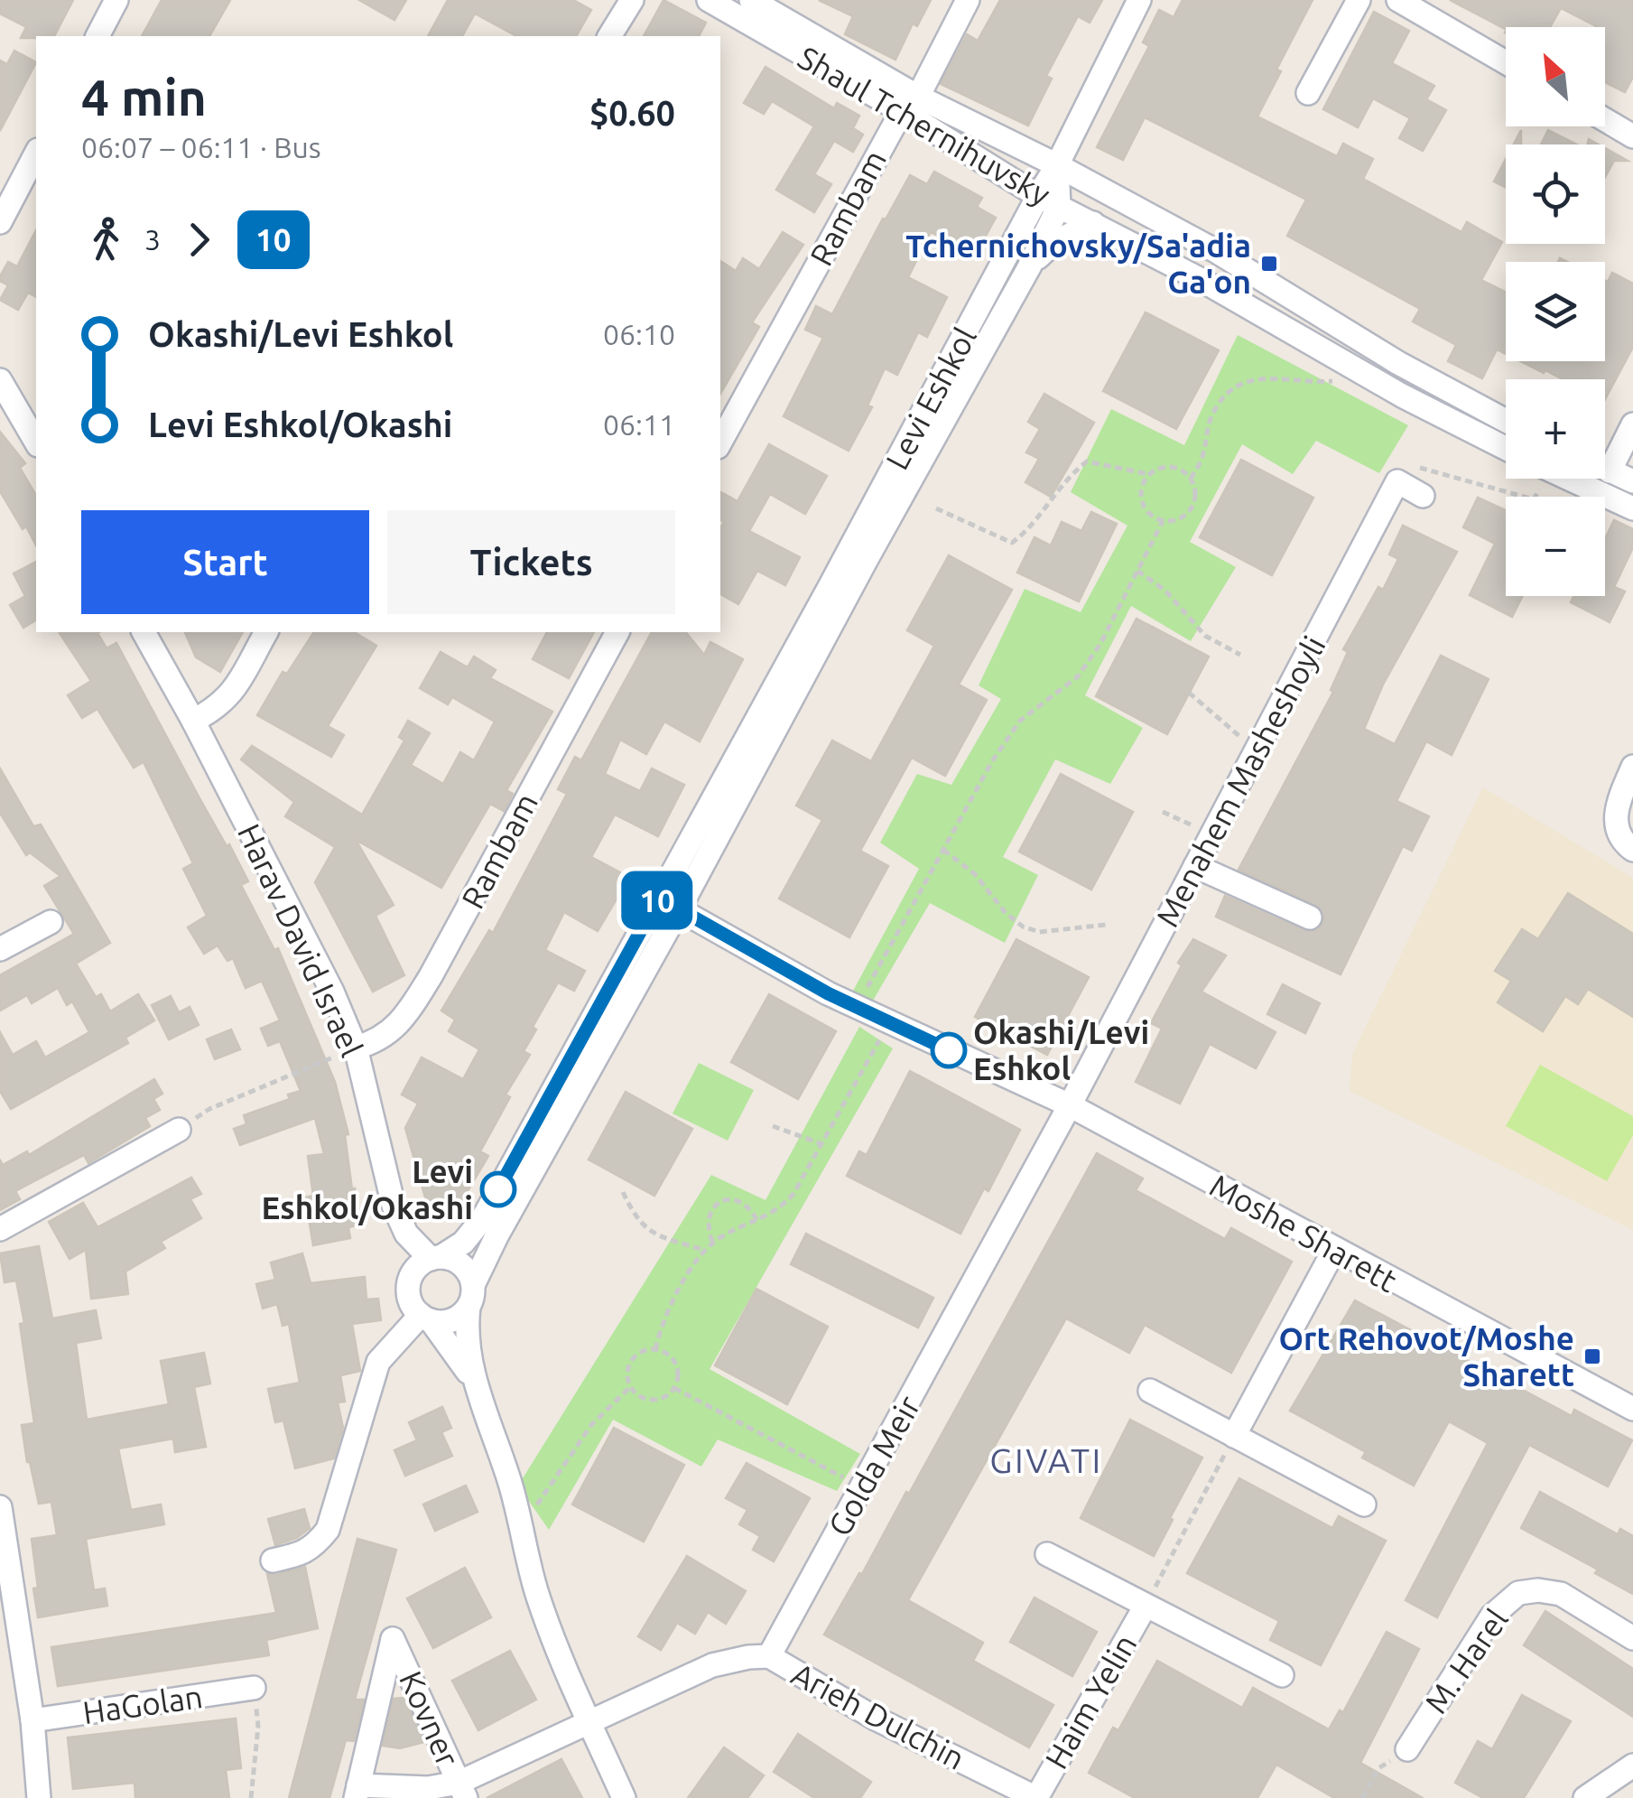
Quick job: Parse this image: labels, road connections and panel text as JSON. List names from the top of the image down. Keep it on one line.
{"streets":{"street":["Shaul Tchernihuvsky","Rambam","Levi Eshkol","Menahem Masheshoyli","Harav David Israel","Moshe Sharett","Golda Meir","M. Harel","Haim Yelin","HaGolan","Arieh Dulchin","Kovner"]},"crossings":[["Shaul Tchernihuvsky","Rambam"],["Shaul Tchernihuvsky","Levi Eshkol"],["Rambam","Harav David Israel"],["Levi Eshkol","Harav David Israel"],["Levi Eshkol","Moshe Sharett"],["Menahem Masheshoyli","Moshe Sharett"],["Menahem Masheshoyli","Golda Meir"],["Moshe Sharett","Golda Meir"],["Golda Meir","Arieh Dulchin"],["Haim Yelin","Arieh Dulchin"]],"districts":["GIVATI"],"places":{"transit":["Tchernichovsky/Sa'adia Ga'on","Ort Rehovot/Moshe Sharett"],"other":["Okashi/Levi Eshkol","Levi Eshkol/Okashi"]},"lines":["bus line 10"],"north":"top left","page":{"on_map":"10","map_buttons":["+","−"],"heading":["4 min","06:07 – 06:11 · Bus","$0.60"],"legs":["3","10"],"list":[{"name":"Okashi/Levi Eshkol","value":"06:10"},{"name":"Levi Eshkol/Okashi","value":"06:11"}],"buttons":["Start","Tickets"]}}
